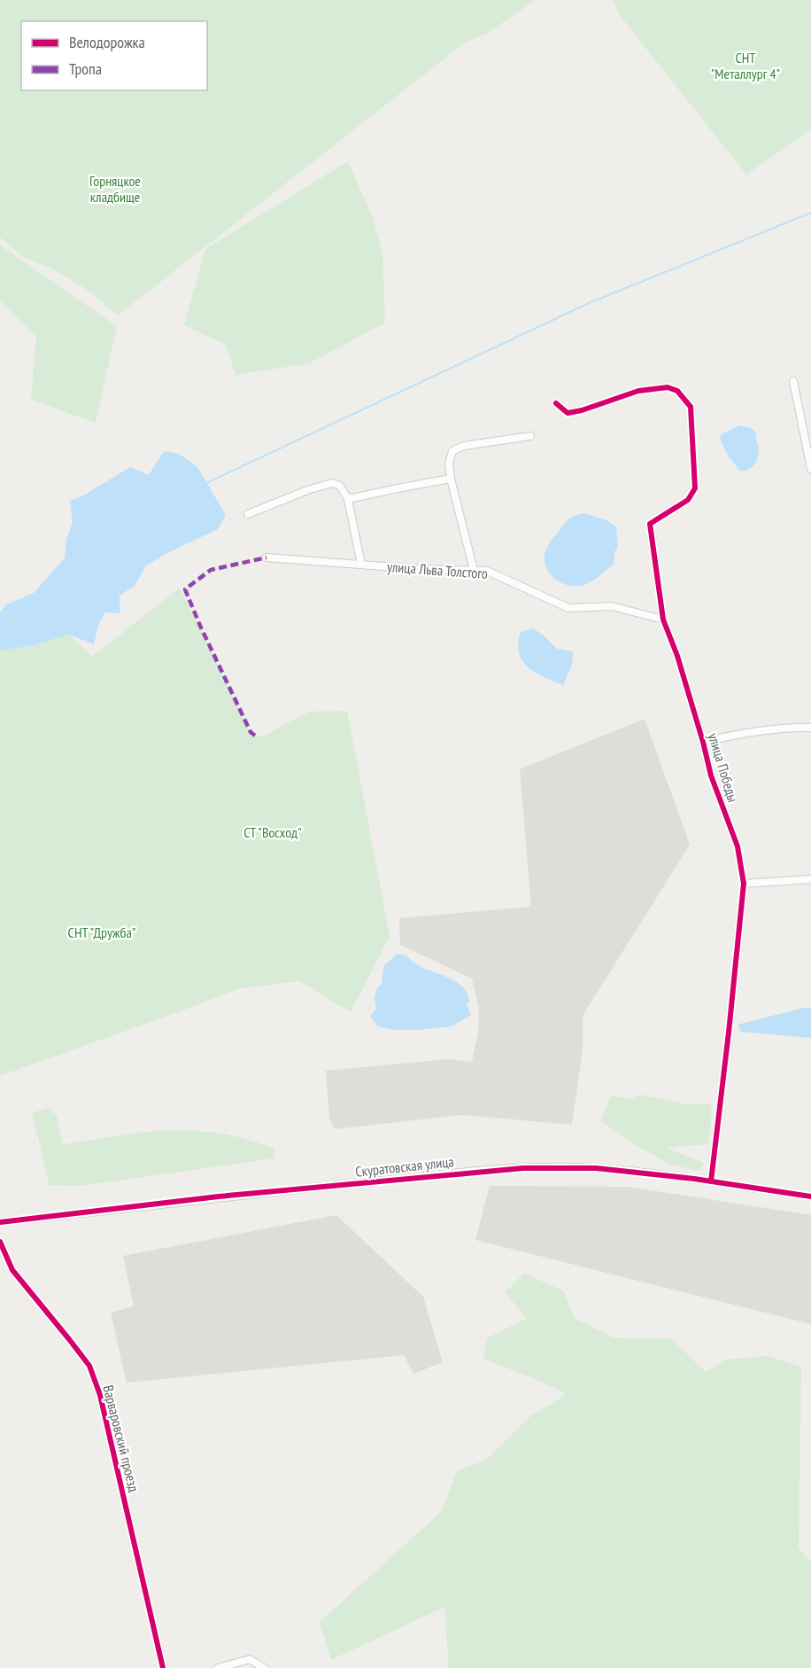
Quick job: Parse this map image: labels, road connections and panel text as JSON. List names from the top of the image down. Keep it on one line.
{"streets":{"street":["улица Льва Толстого","улица Победы","Скуратовская улица","Варваровский проезд"]},"crossings":[["улица Льва Толстого","улица Победы"],["улица Победы","Скуратовская улица"]],"parks":["СНТ \"Металлург 4\"","Горняцкое кладбище","СТ \"Восход\"","СНТ \"Дружба\""],"legend":["Велодорожка","Тропа"]}
